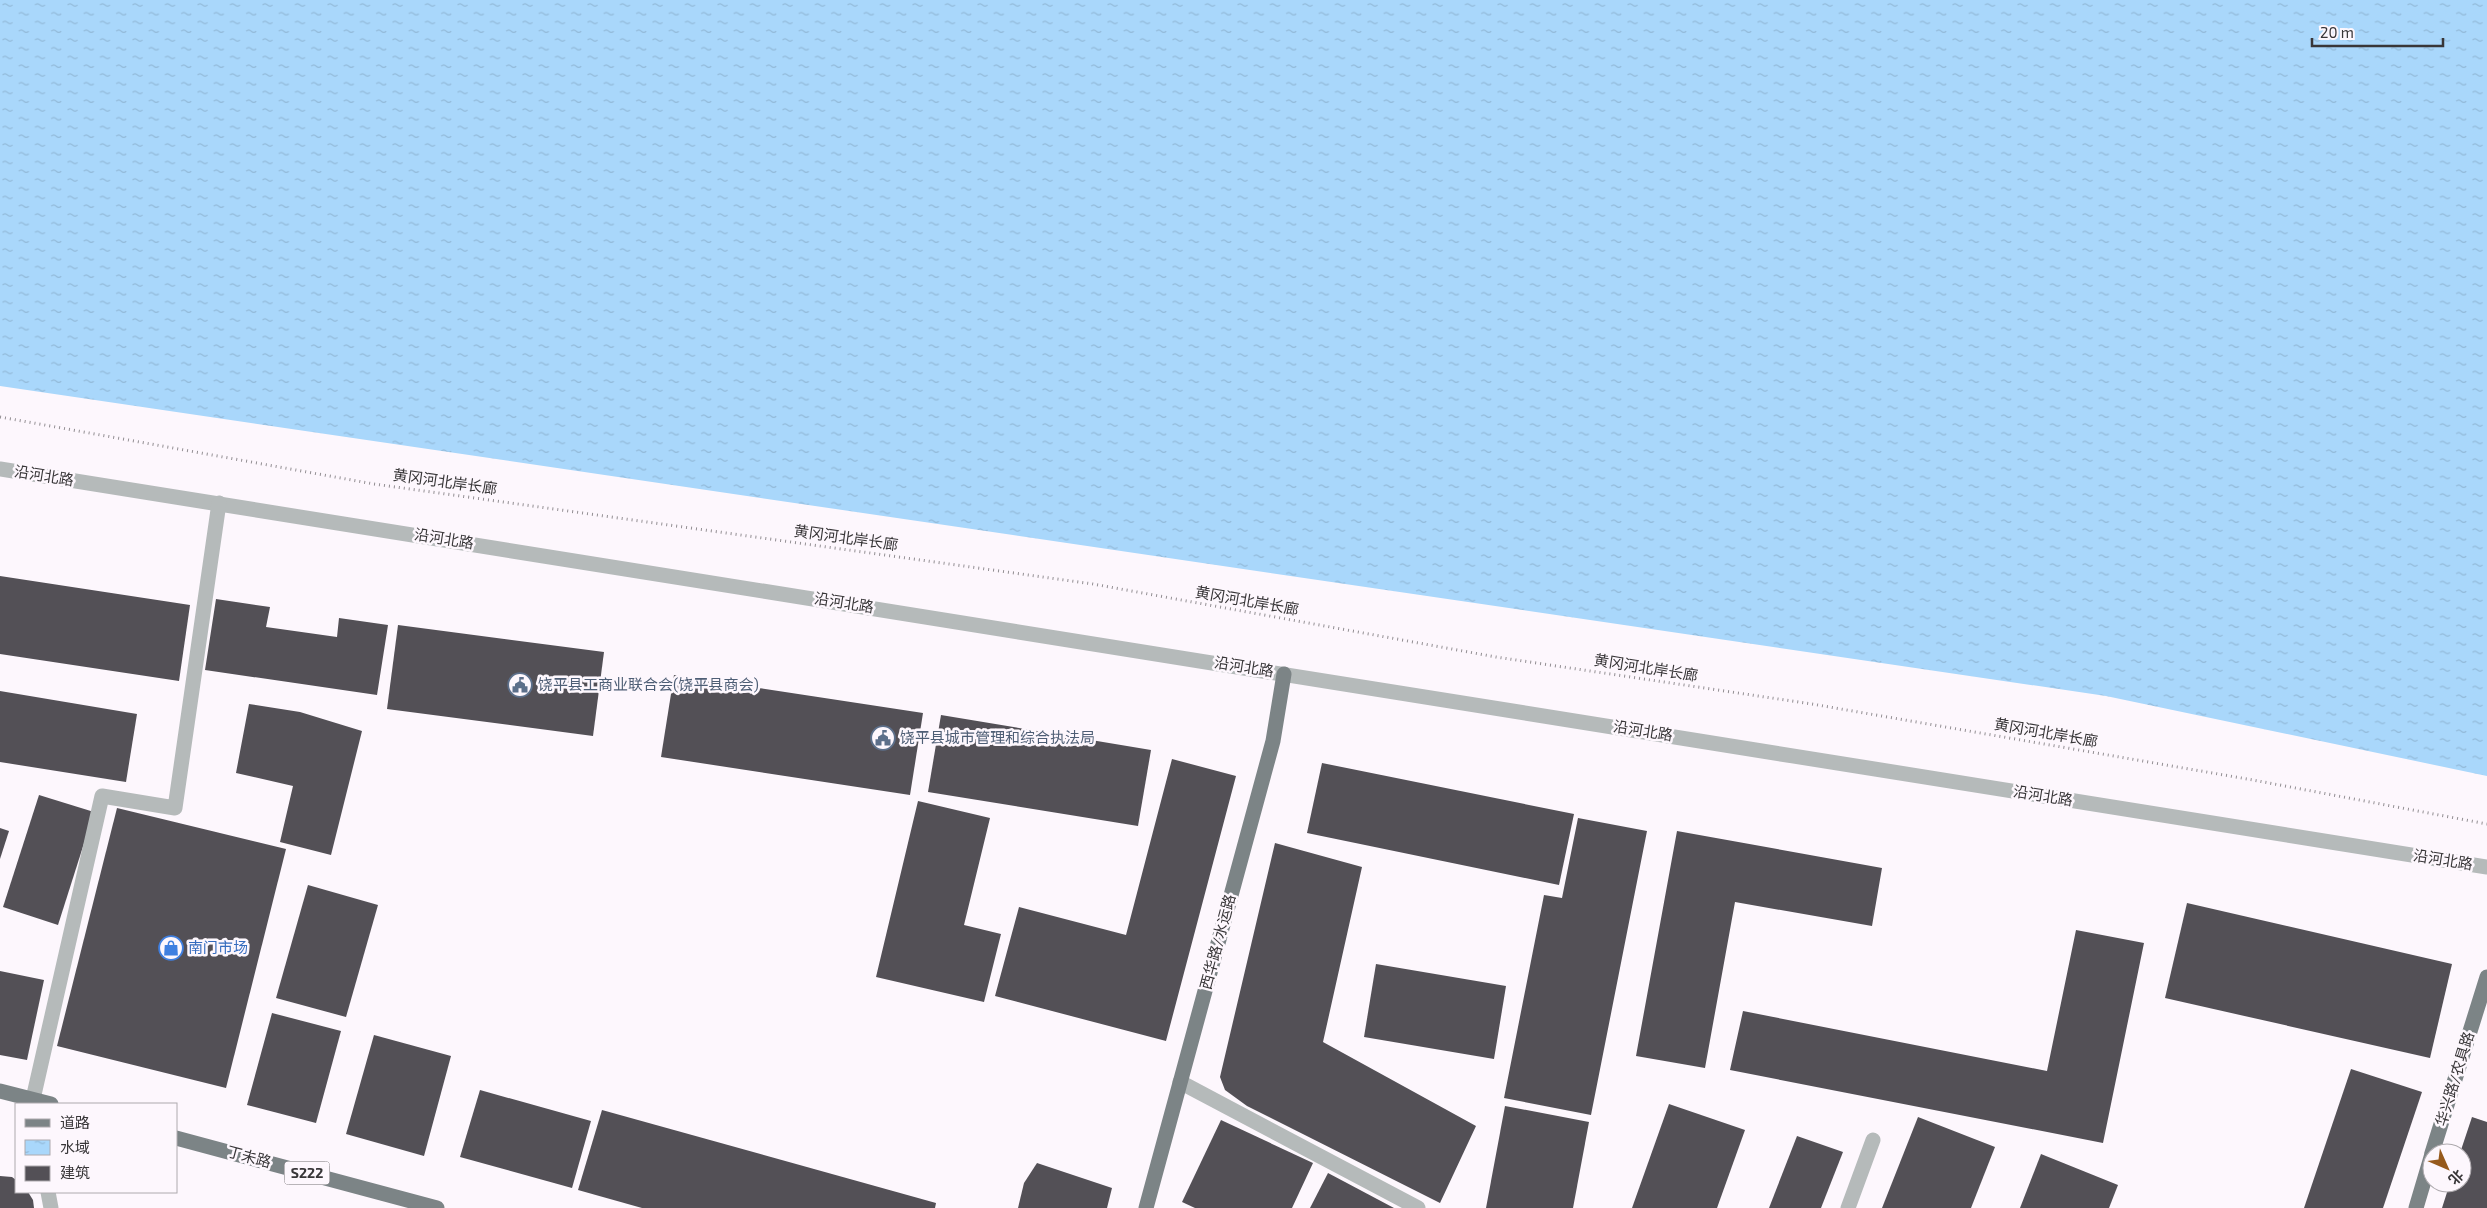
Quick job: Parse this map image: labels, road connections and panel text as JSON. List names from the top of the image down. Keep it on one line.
{"streets":{"main road":["西华路/水运路","华兴路/农具路","丁未路","S222"],"street":["沿河北路"],"path":["黄冈河北岸长廊"]},"crossings":[["沿河北路","西华路/水运路"]],"places":{"public building":["饶平县工商业联合会(饶平县商会)","饶平县城市管理和综合执法局"],"shop":["南门市场"]},"legend":["道路","水域","建筑"],"scale_bar":"20 m","north":"bottom right"}
